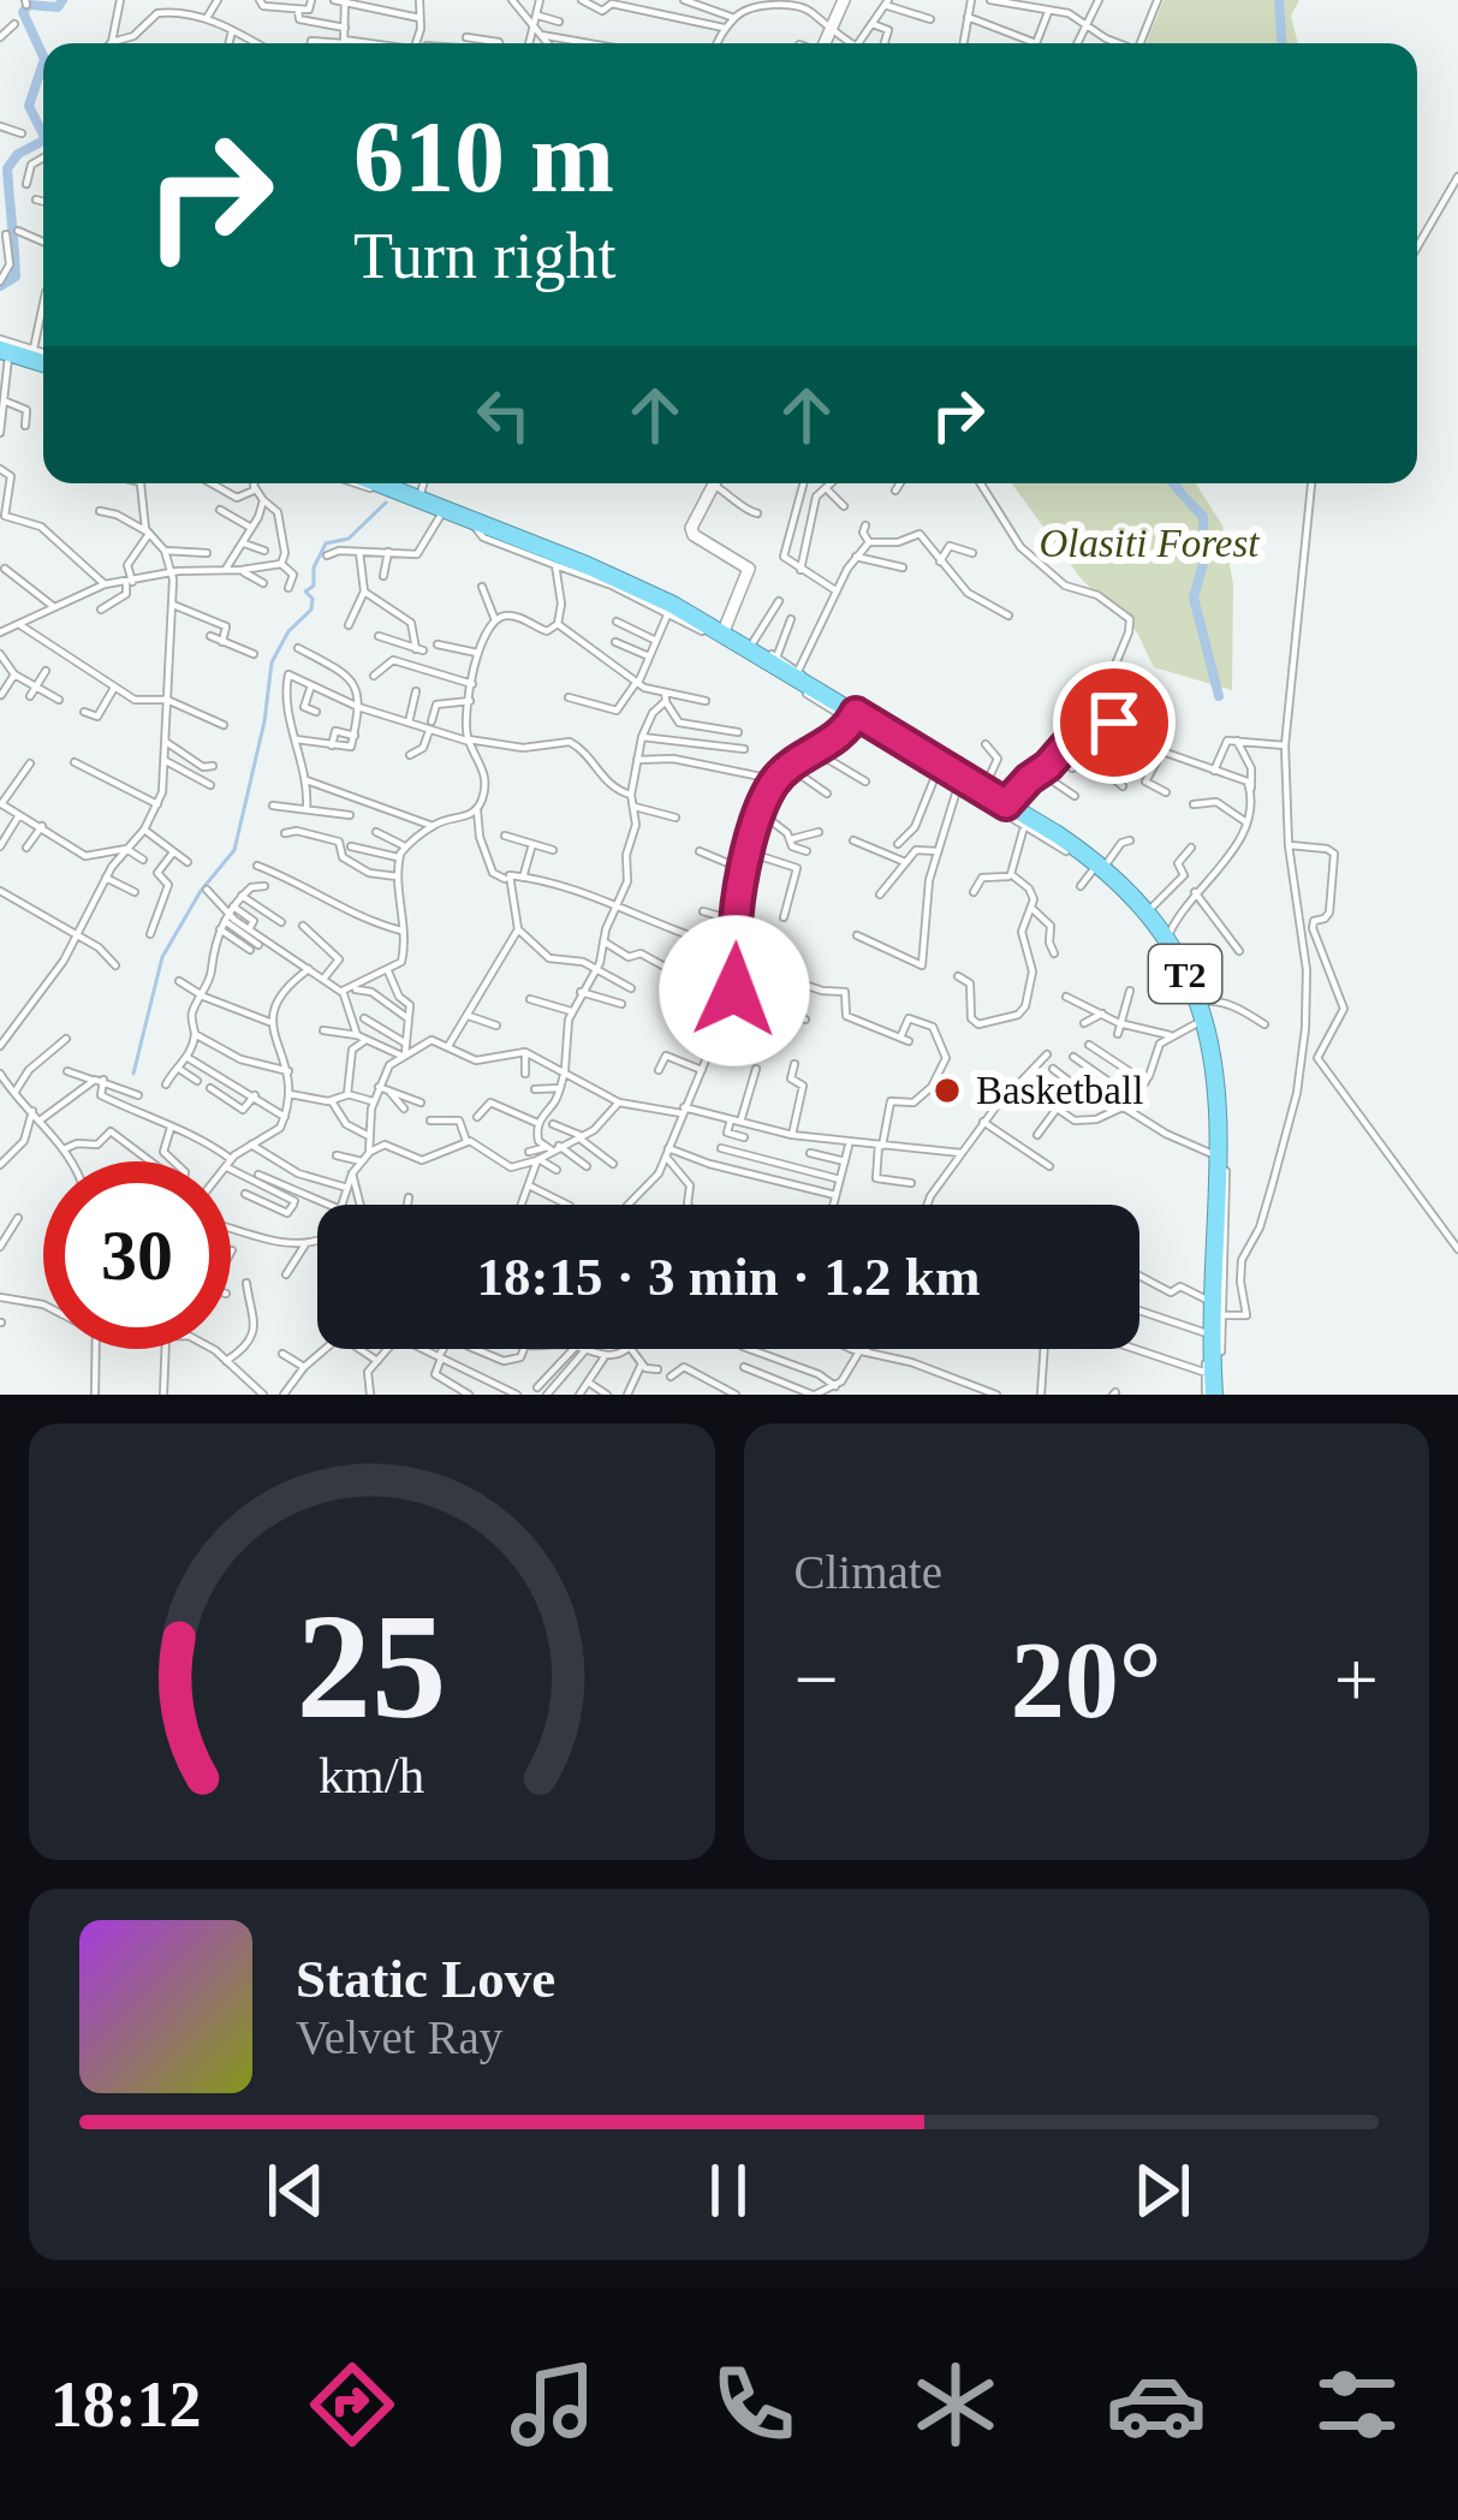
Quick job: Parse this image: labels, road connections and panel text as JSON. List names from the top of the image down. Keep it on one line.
{"streets":{"highway":["T2"]},"parks":["Olasiti Forest"],"places":["Basketball"],"page":{"turn":["610 m","Turn right"],"limit":"30","trip":"18:15 · 3 min · 1.2 km","tile":"Climate","heat":["−","20°","+"],"song":["Static Love","Velvet Ray"],"tabs":"18:12","gauge":["25","km/h"]}}
